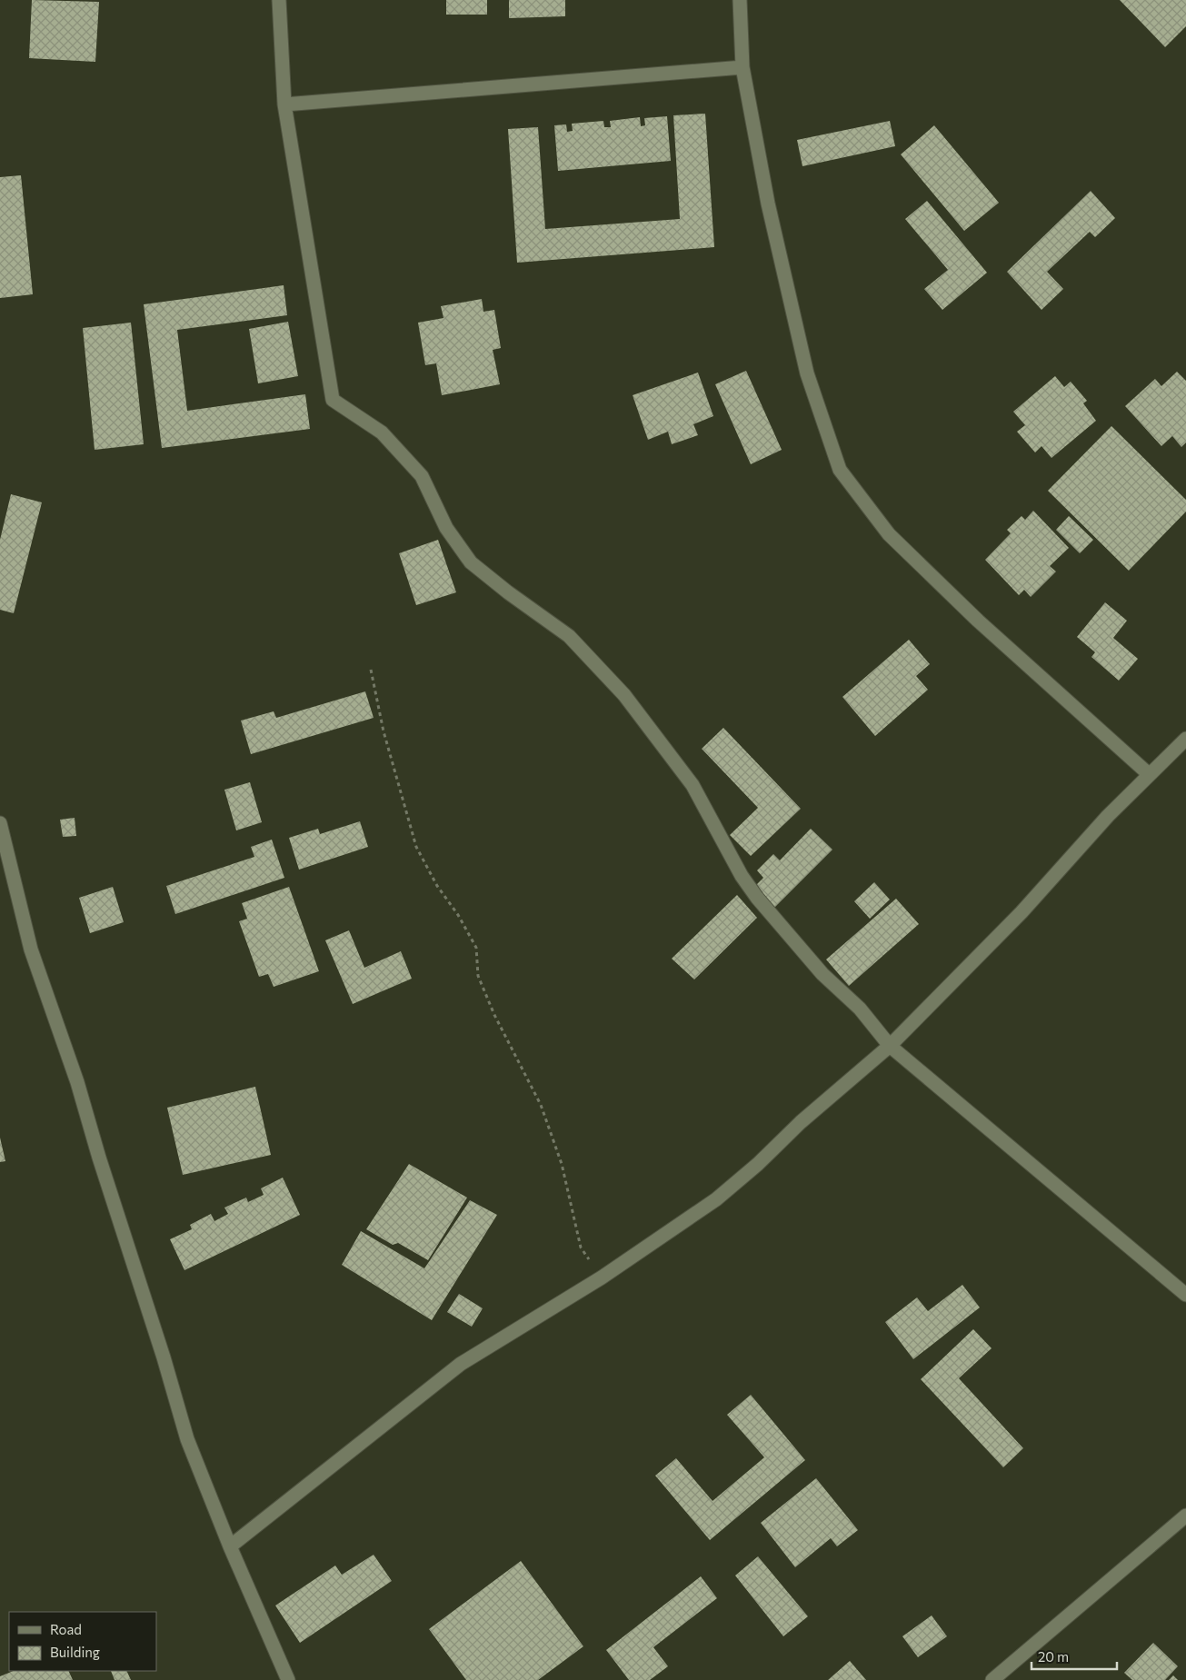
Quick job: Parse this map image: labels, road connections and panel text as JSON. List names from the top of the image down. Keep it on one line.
{"legend":["Road","Building"],"scale_bar":"20 m"}
